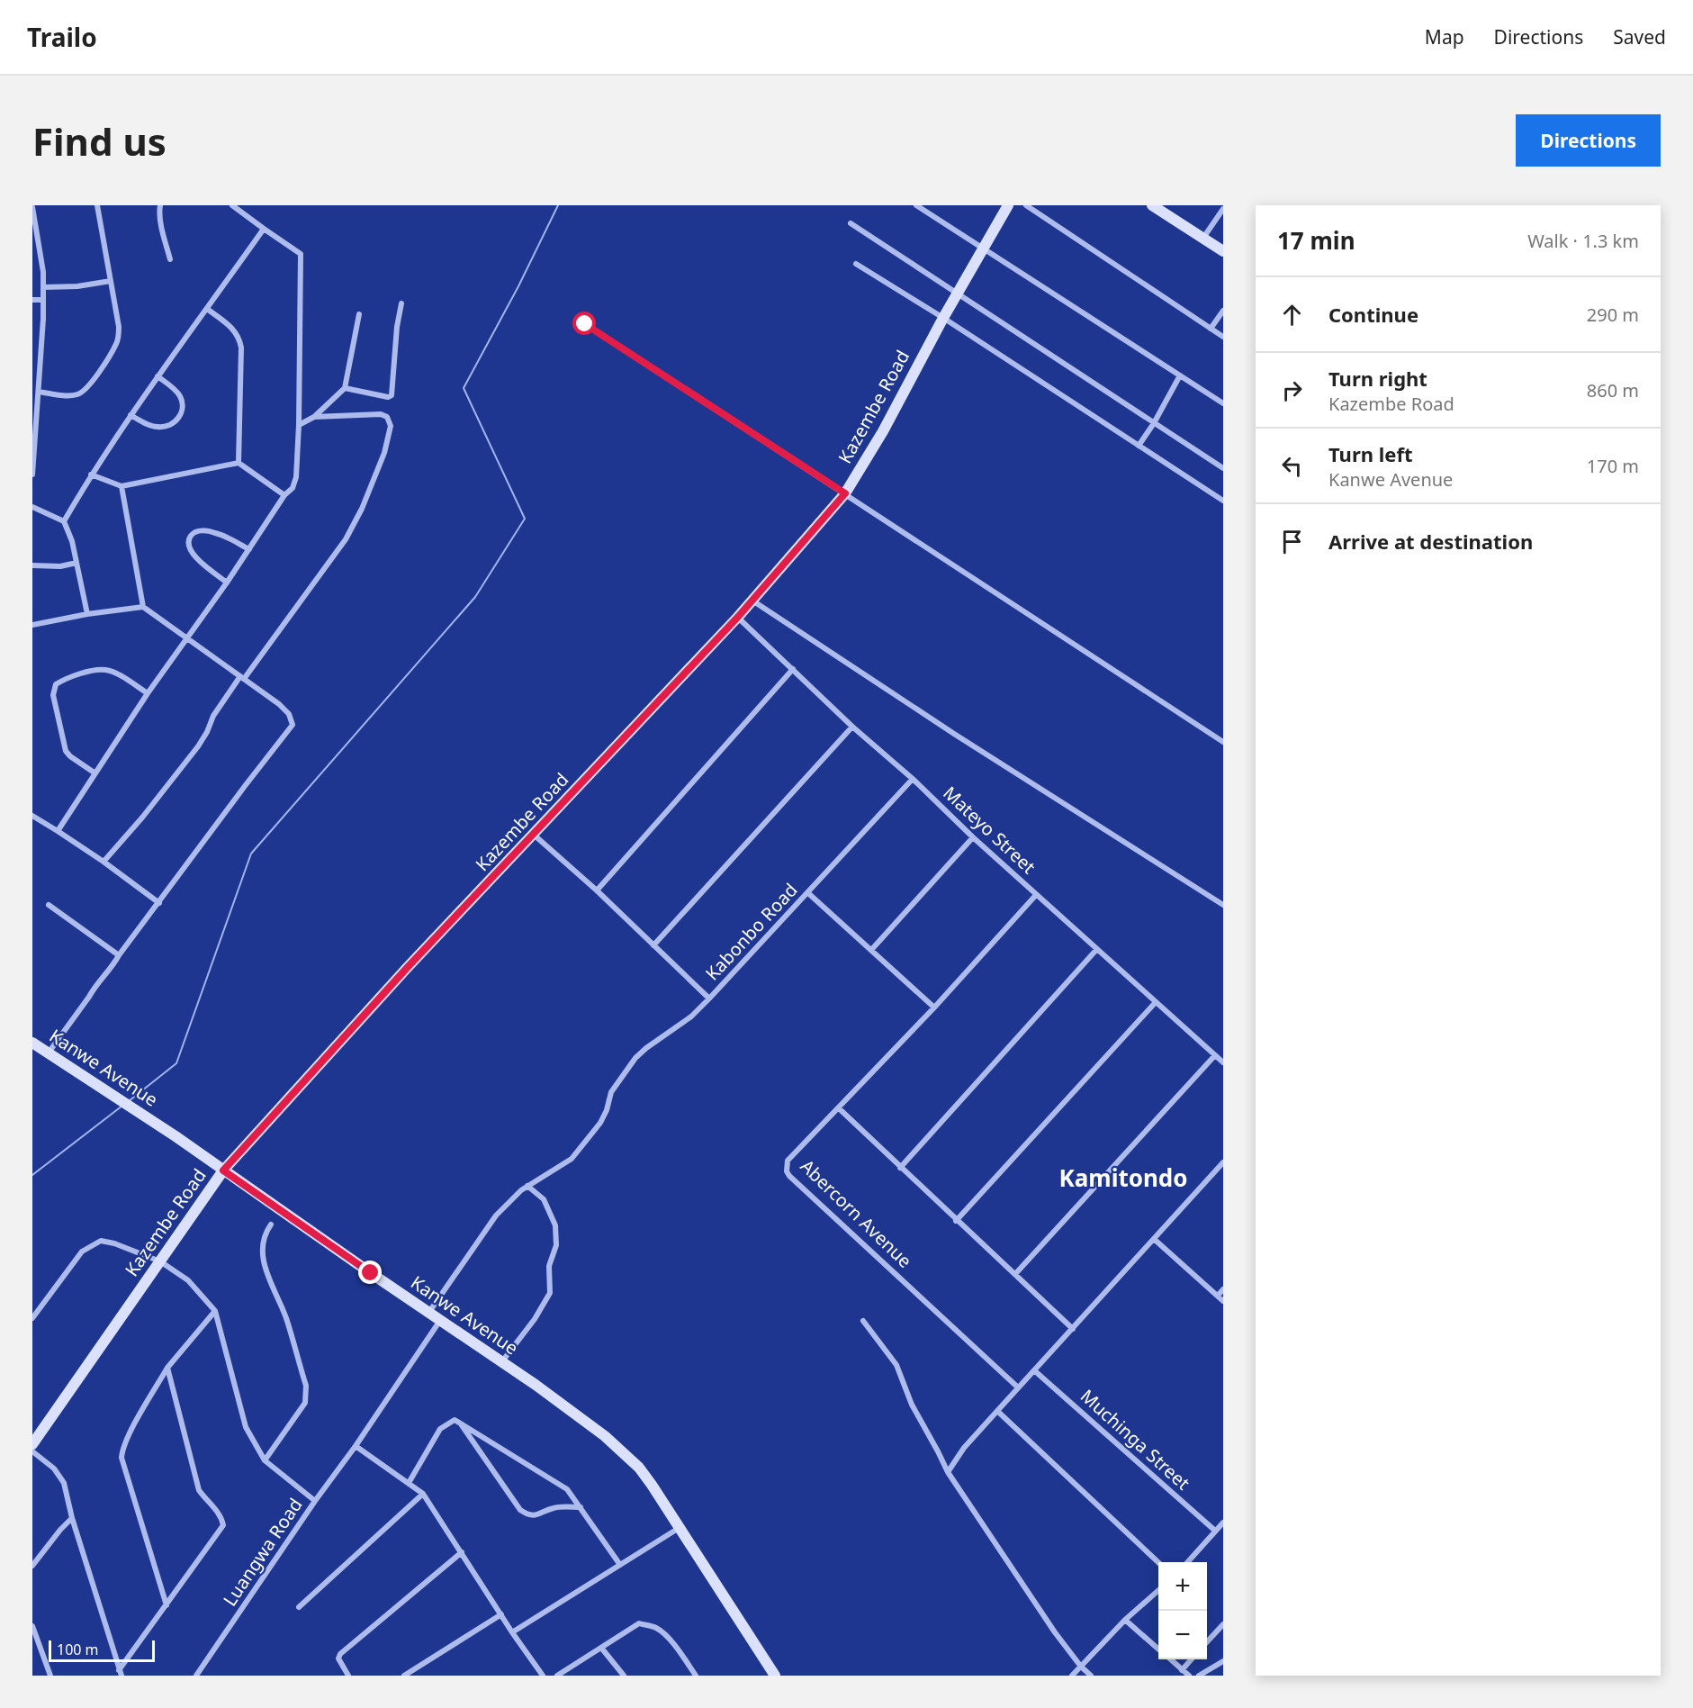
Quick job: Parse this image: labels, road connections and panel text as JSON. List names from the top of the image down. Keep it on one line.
{"streets":{"main road":["Kazembe Road","Kanwe Avenue"],"street":["Mateyo Street","Kabonbo Road","Abercorn Avenue","Muchinga Street","Luangwa Road"]},"crossings":[["Kazembe Road","Mateyo Street"],["Kazembe Road","Kabonbo Road"],["Kazembe Road","Kanwe Avenue"],["Mateyo Street","Kabonbo Road"],["Mateyo Street","Abercorn Avenue"],["Kanwe Avenue","Luangwa Road"]],"districts":["Kamitondo"],"scale_bar":"100 m","page":{"header":"Trailo","nav":["Map","Directions","Saved"],"buttons":"Directions","title":"Find us","heading":["17 min","Walk · 1.3 km"],"list":[["Continue","290 m"],["Turn right","Kazembe Road","860 m"],["Turn left","Kanwe Avenue","170 m"],"Arrive at destination"],"map_buttons":["+","−"],"scale":"100 m"}}
